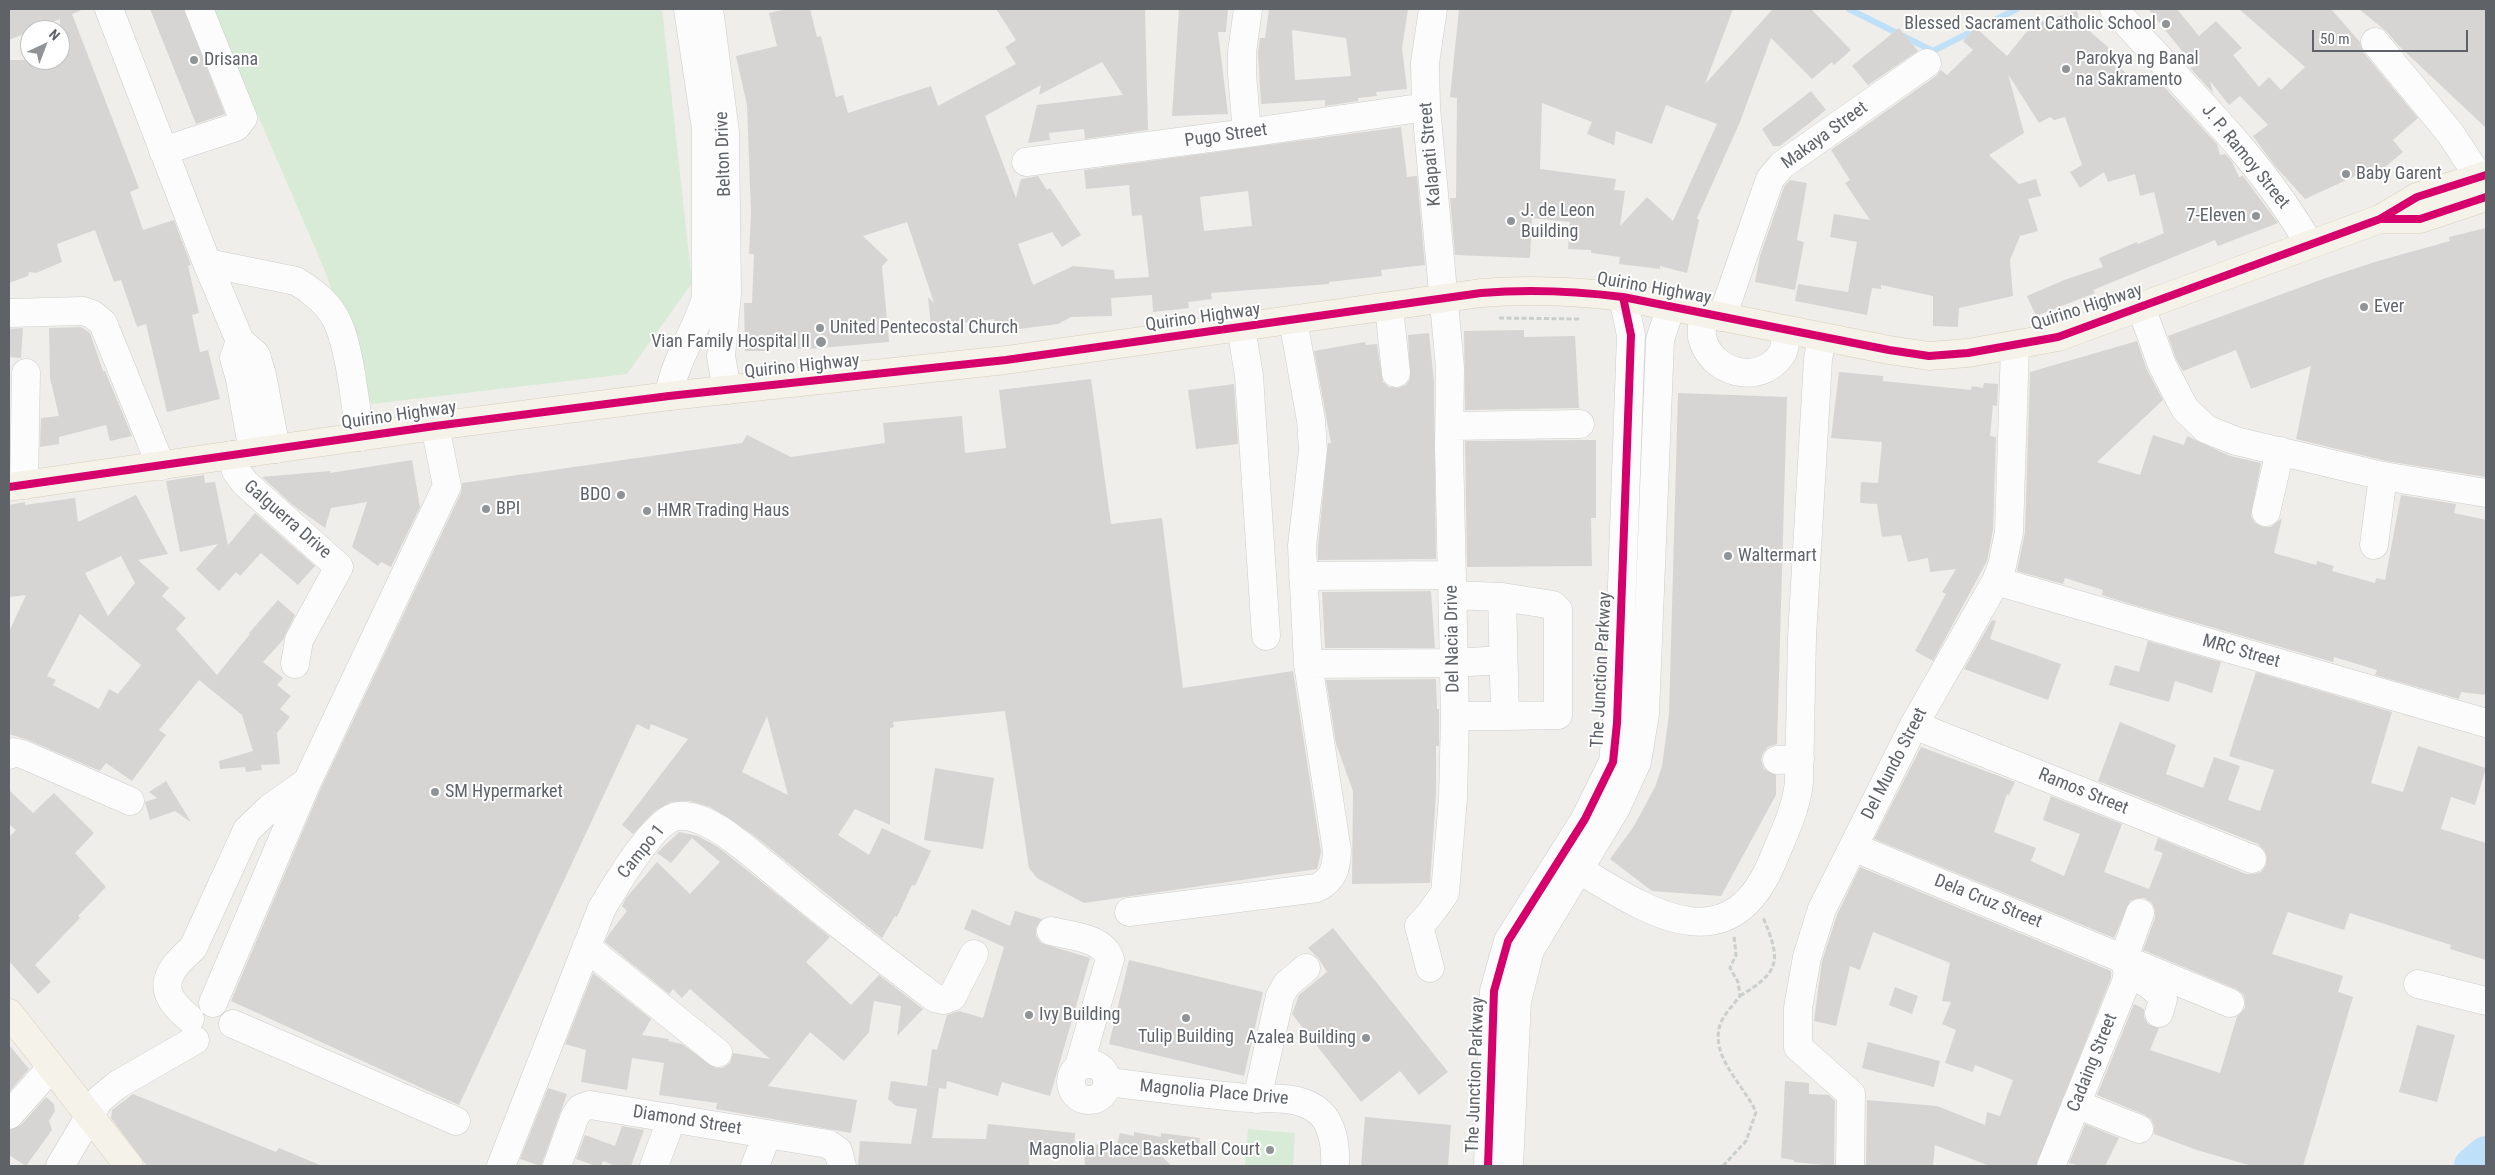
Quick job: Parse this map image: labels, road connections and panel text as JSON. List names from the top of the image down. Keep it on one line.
{"streets":{"main road":["Quirino Highway"],"street":["Pugo Street","Makaya Street","Belton Drive","Kalapati Street","J. P. Ramoy Street","Galguerra Drive","Del Nacia Drive","MRC Street","The Junction Parkway","Del Mundo Street","Ramos Street","Campo 1","Dela Cruz Street","Cadaing Street","Magnolia Place Drive","Diamond Street"]},"crossings":[["Pugo Street","Kalapati Street"],["Makaya Street","Quirino Highway"],["Belton Drive","Quirino Highway"],["Kalapati Street","Quirino Highway"],["Kalapati Street","Del Nacia Drive"],["J. P. Ramoy Street","Quirino Highway"],["Quirino Highway","Galguerra Drive"],["Quirino Highway","Del Nacia Drive"],["Quirino Highway","The Junction Parkway"],["Quirino Highway","Del Mundo Street"],["MRC Street","Del Mundo Street"],["Del Mundo Street","Ramos Street"],["Del Mundo Street","Dela Cruz Street"],["Dela Cruz Street","Cadaing Street"]],"places":["Blessed Sacrament Catholic School","Drisana","Parokya ng Banal na Sakramento","Baby Garent","7-Eleven","J. de Leon Building","Ever","United Pentecostal Church","Vian Family Hospital II","BDO","BPI","HMR Trading Haus","Waltermart","SM Hypermarket","Ivy Building","Tulip Building","Azalea Building","Magnolia Place Basketball Court"],"scale_bar":"50 m","north":"top right"}
